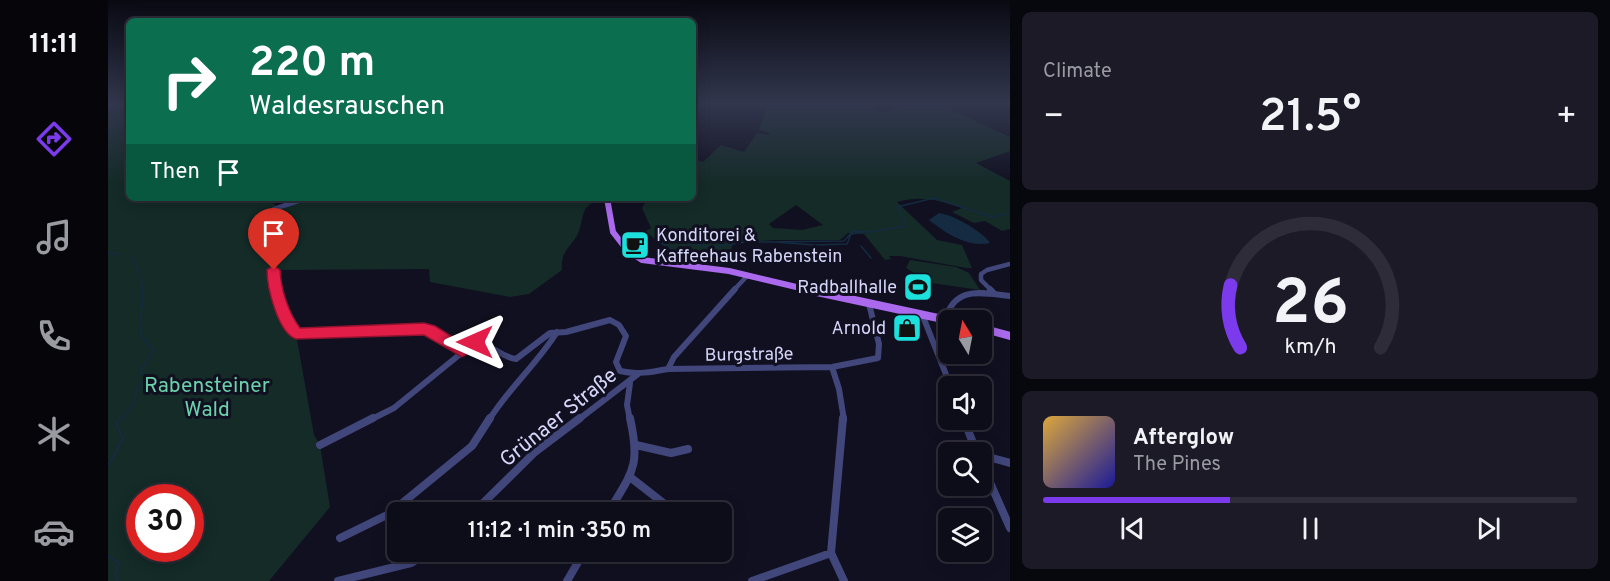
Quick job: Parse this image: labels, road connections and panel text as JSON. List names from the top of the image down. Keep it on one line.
{"streets":{"street":["Burgstraße","Grünaer Straße"]},"crossings":[["Burgstraße","Grünaer Straße"]],"parks":["Rabensteiner Wald"],"places":{"cafe":["Konditorei & Kaffeehaus Rabenstein"],"sports":["Radballhalle"],"shop":["Arnold"]},"north":"top","page":{"tabs":"11:11","tile":"Climate","turn":["220 m","Waldesrauschen"],"heat":["−","21.5°","+"],"then":"Then","song":["Afterglow","The Pines"],"limit":"30","trip":"11:12 · 1 min · 350 m","gauge":["26","km/h"]}}
